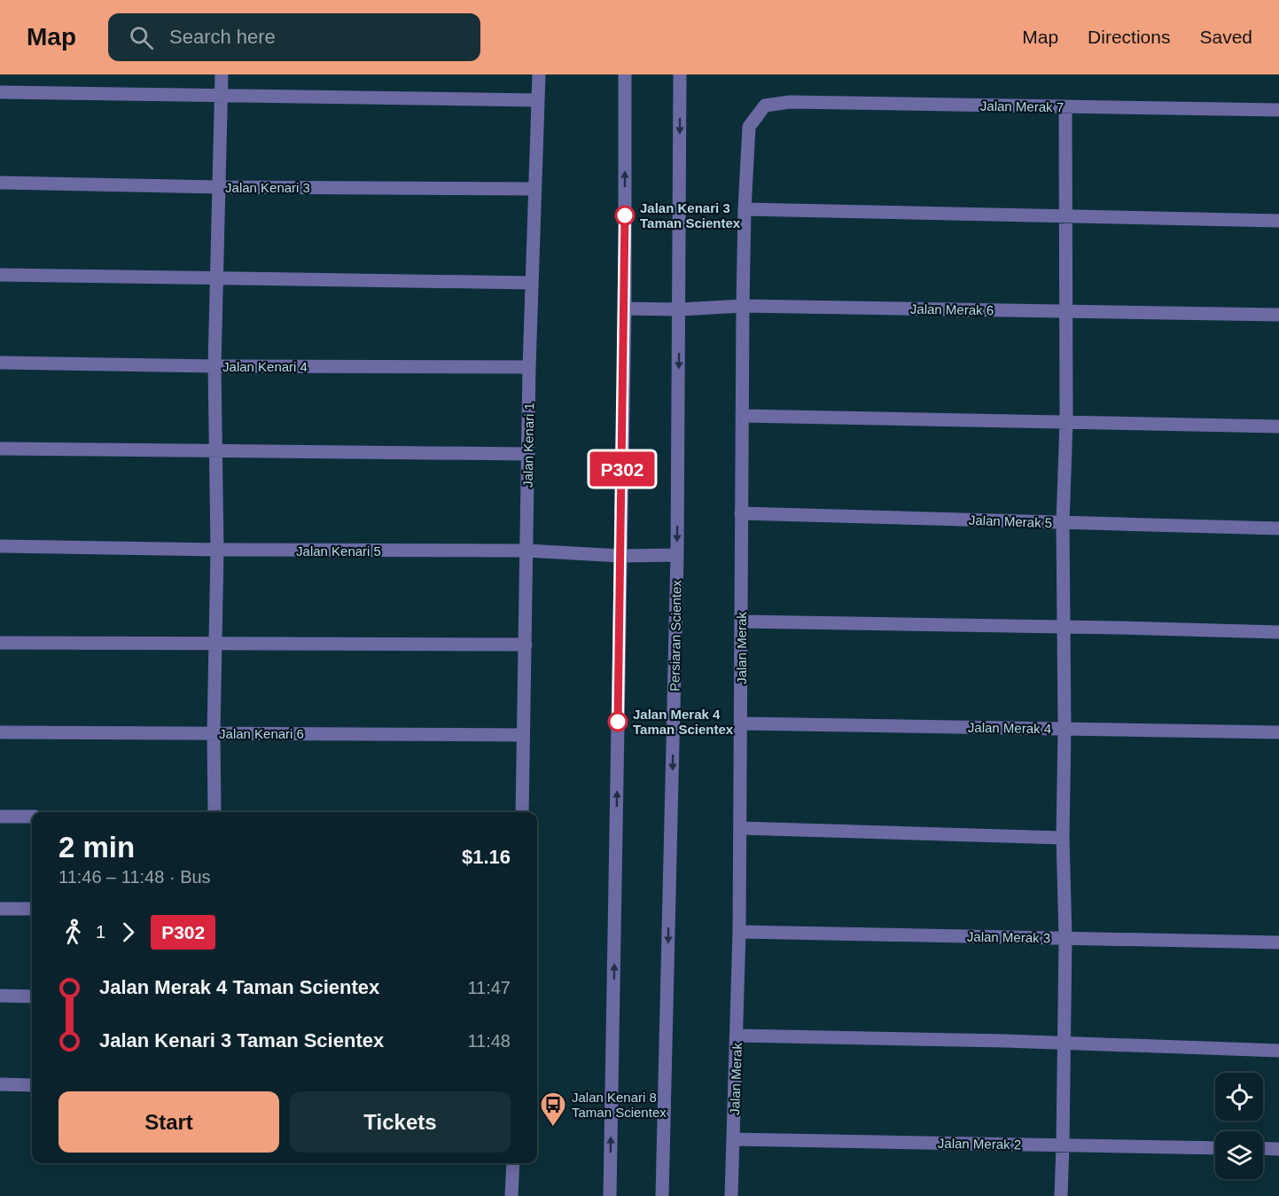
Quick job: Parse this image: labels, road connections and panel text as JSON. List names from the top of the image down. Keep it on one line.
{"streets":{"street":["Jalan Merak 7","Jalan Kenari 3","Jalan Merak 6","Jalan Kenari 4","Jalan Kenari 1","Jalan Merak 5","Jalan Kenari 5","Persiaran Scientex","Jalan Merak","Jalan Merak 4","Jalan Kenari 6","Jalan Merak 3","Jalan Merak 2"]},"crossings":[["Jalan Merak 7","Jalan Merak"],["Jalan Kenari 3","Jalan Kenari 1"],["Jalan Merak 6","Persiaran Scientex"],["Jalan Merak 6","Jalan Merak"],["Jalan Kenari 4","Jalan Kenari 1"],["Jalan Kenari 1","Jalan Kenari 5"],["Jalan Kenari 1","Jalan Kenari 6"],["Jalan Merak 5","Jalan Merak"],["Jalan Kenari 5","Persiaran Scientex"],["Jalan Merak","Jalan Merak 4"],["Jalan Merak","Jalan Merak 3"],["Jalan Merak","Jalan Merak 2"]],"places":{"other":["Jalan Kenari 3 Taman Scientex","Jalan Merak 4 Taman Scientex"],"bus stop":["Jalan Kenari 8 Taman Scientex"]},"lines":["bus line P302"],"page":{"header":"Map","search":"Search here","nav":["Map","Directions","Saved"],"on_map":"P302","heading":["2 min","11:46 – 11:48 · Bus","$1.16"],"legs":["1","P302"],"list":[{"name":"Jalan Merak 4 Taman Scientex","value":"11:47"},{"name":"Jalan Kenari 3 Taman Scientex","value":"11:48"}],"buttons":["Start","Tickets"]}}
